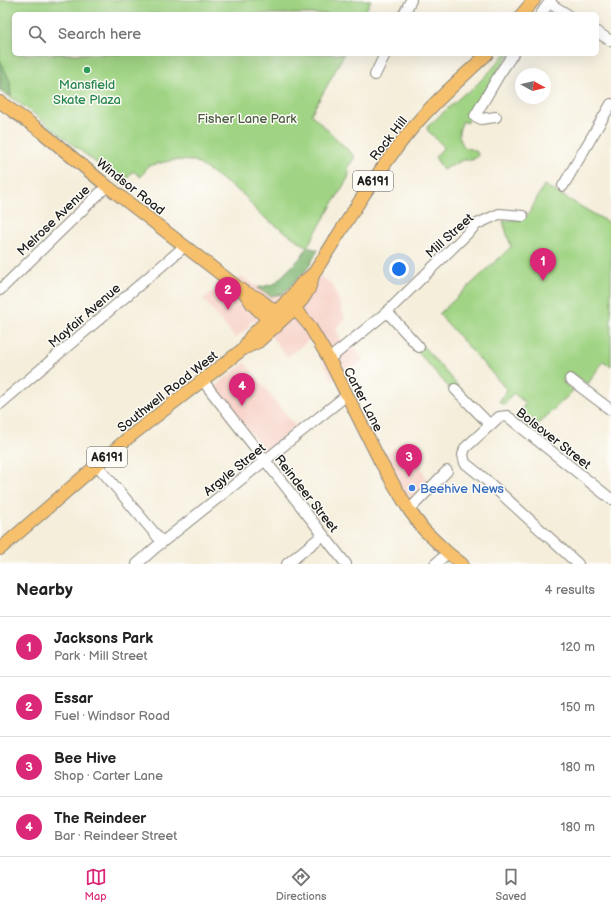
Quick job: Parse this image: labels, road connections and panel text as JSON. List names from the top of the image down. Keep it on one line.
{"streets":{"main road":["Rock Hill","A6191","Windsor Road","Southwell Road West","Carter Lane"],"street":["Melrose Avenue","Mill Street","Mayfair Avenue","Bolsover Street","Argyle Street","Reindeer Street"]},"crossings":[["Rock Hill","Windsor Road"],["Rock Hill","Southwell Road West"],["Rock Hill","Carter Lane"],["Windsor Road","Melrose Avenue"],["Windsor Road","Mayfair Avenue"],["Windsor Road","Southwell Road West"],["Mill Street","Carter Lane"],["Southwell Road West","Reindeer Street"],["Carter Lane","Argyle Street"],["Argyle Street","Reindeer Street"]],"parks":["Fisher Lane Park"],"places":["Mansfield Skate Plaza","Beehive News"],"north":"right","page":{"search":"Search here","pins":["1","2","4","3"],"heading":["Nearby","4 results"],"list":[{"mark":"1","name":"Jacksons Park","note":"Park · Mill Street","value":"120 m"},{"mark":"2","name":"Essar","note":"Fuel · Windsor Road","value":"150 m"},{"mark":"3","name":"Bee Hive","note":"Shop · Carter Lane","value":"180 m"},{"mark":"4","name":"The Reindeer","note":"Bar · Reindeer Street","value":"180 m"}],"nav":["Map","Directions","Saved"]}}
